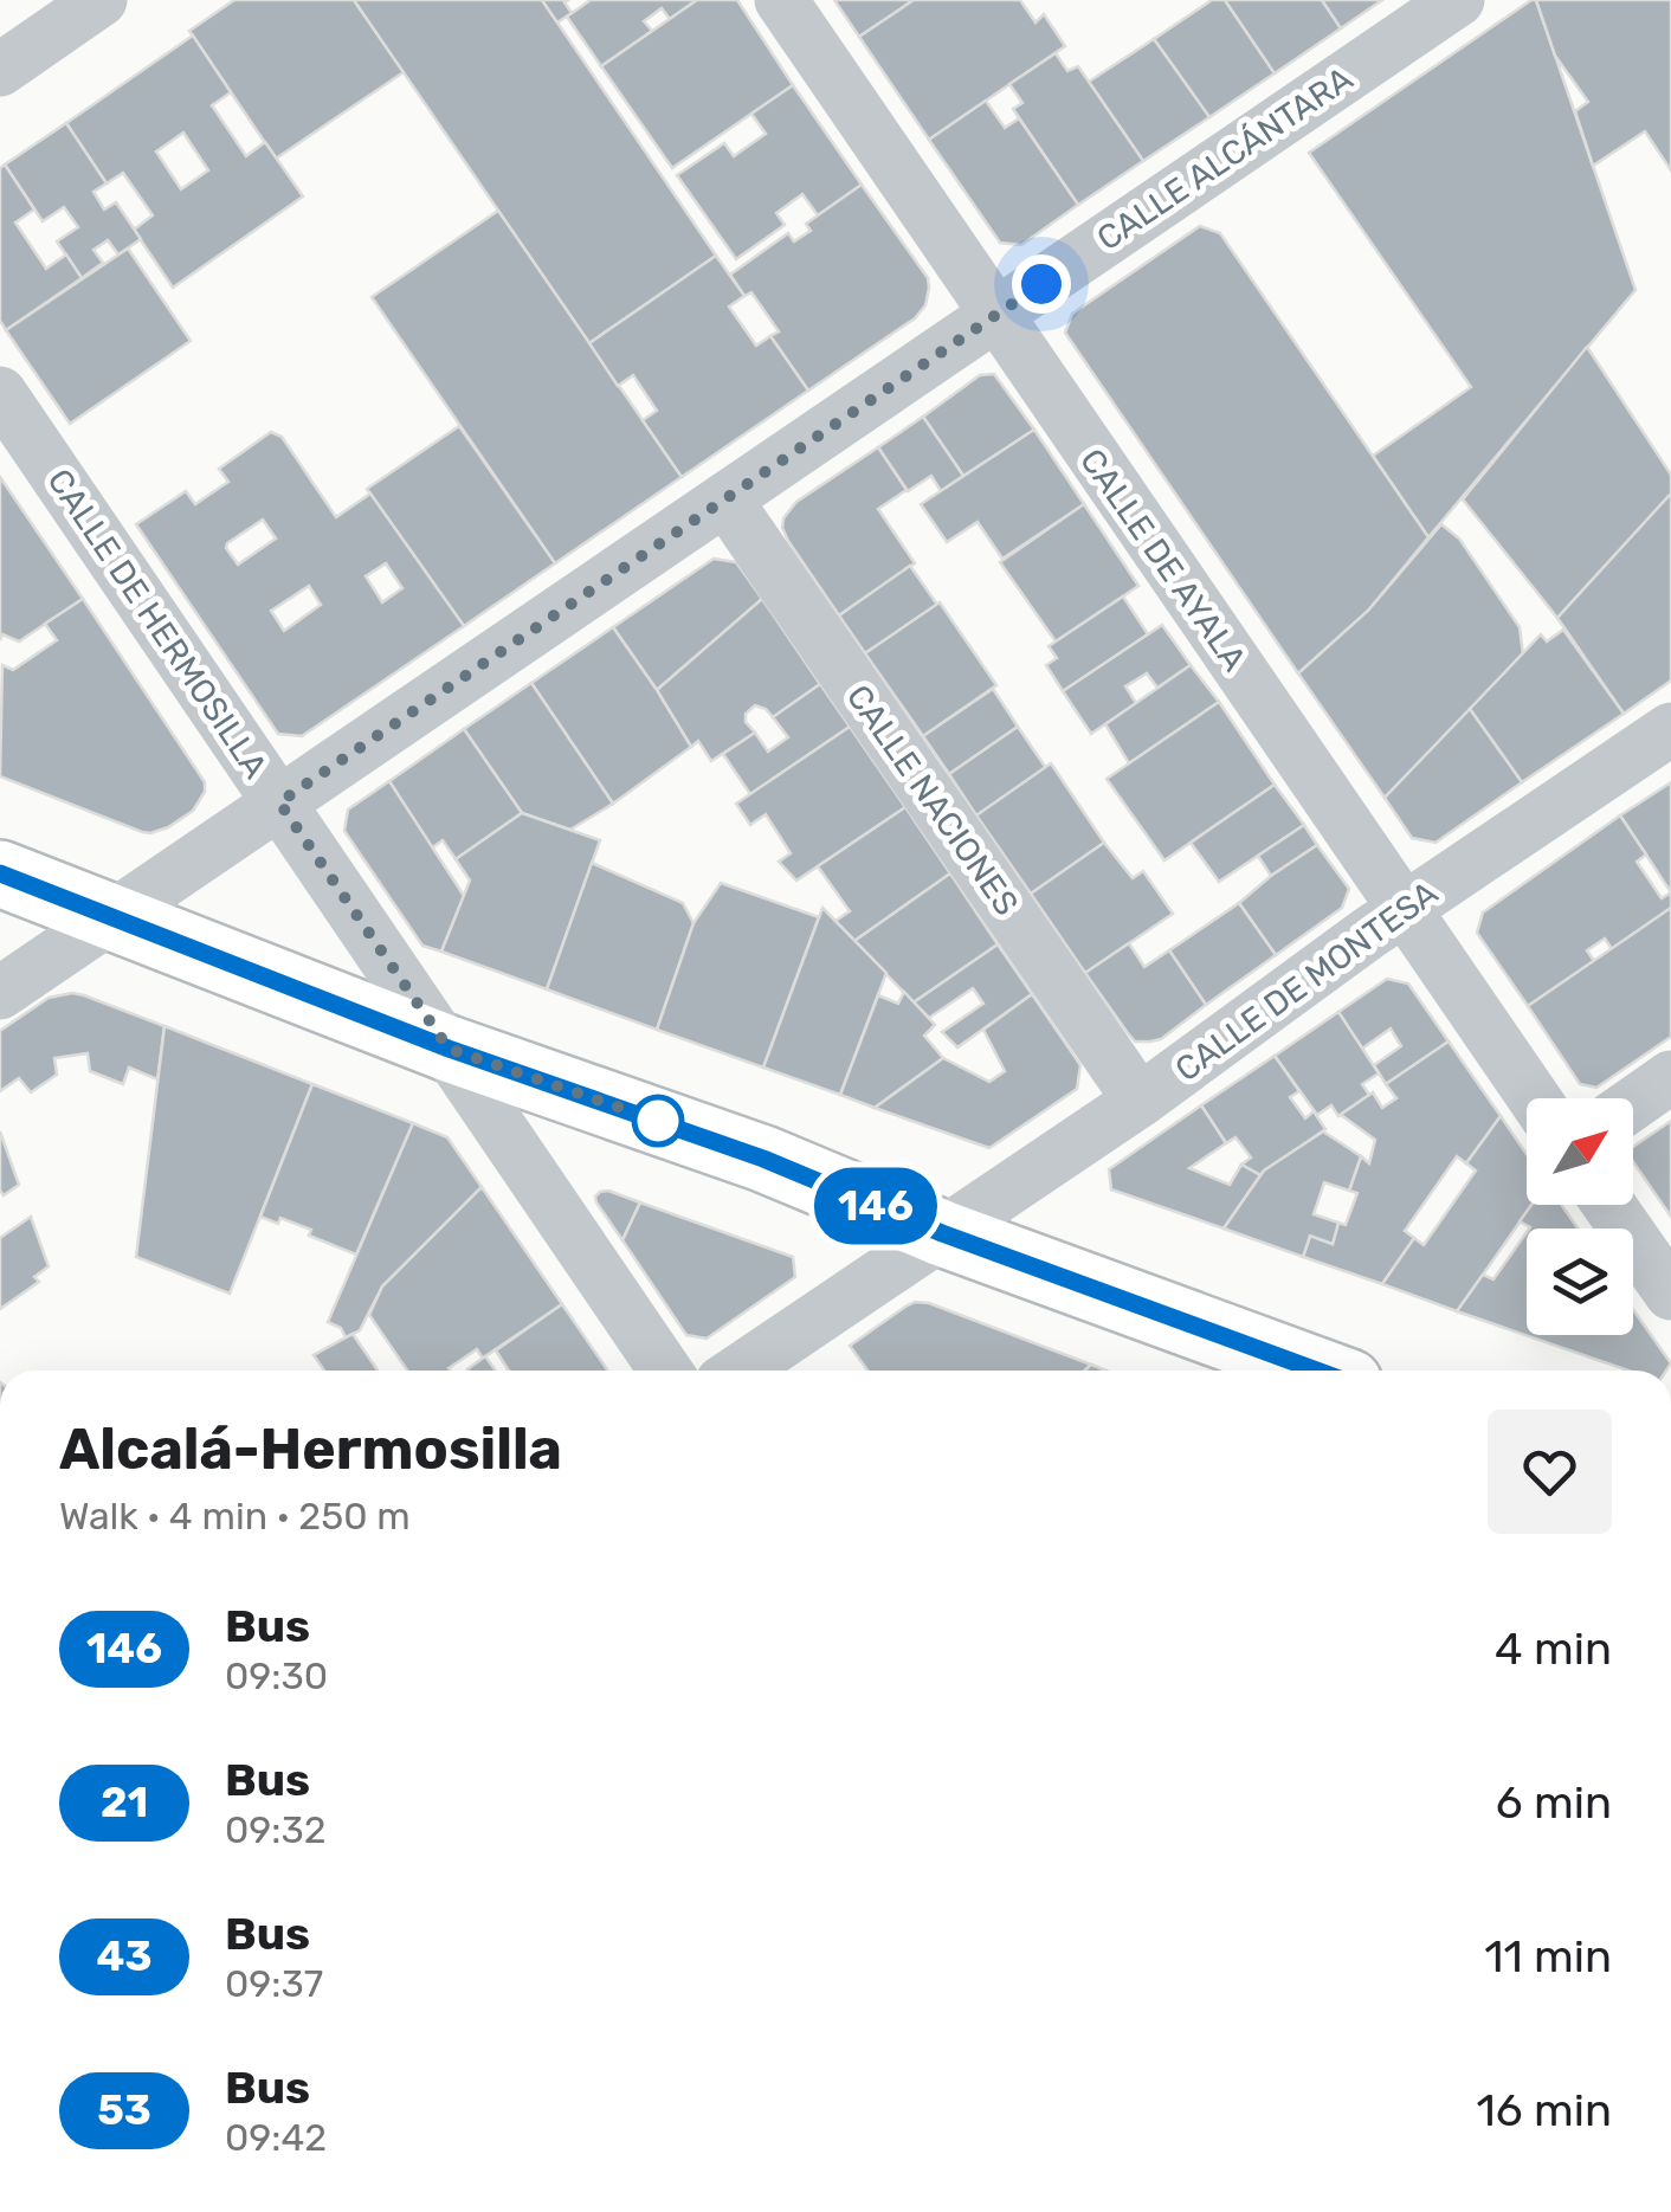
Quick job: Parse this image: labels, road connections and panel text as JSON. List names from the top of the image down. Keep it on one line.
{"streets":{"street":["CALLE ALCÁNTARA","CALLE DE AYALA","CALLE DE HERMOSILLA","CALLE NACIONES","CALLE DE MONTESA"]},"crossings":[["CALLE ALCÁNTARA","CALLE DE AYALA"],["CALLE ALCÁNTARA","CALLE DE HERMOSILLA"],["CALLE ALCÁNTARA","CALLE NACIONES"],["CALLE DE AYALA","CALLE DE MONTESA"],["CALLE NACIONES","CALLE DE MONTESA"]],"lines":["bus line 146"],"north":"top right","page":{"on_map":"146","heading":["Alcalá-Hermosilla","Walk · 4 min · 250 m"],"list":[{"mark":"146","name":"Bus","note":"09:30","value":"4 min"},{"mark":"21","name":"Bus","note":"09:32","value":"6 min"},{"mark":"43","name":"Bus","note":"09:37","value":"11 min"},{"mark":"53","name":"Bus","note":"09:42","value":"16 min"}]}}
